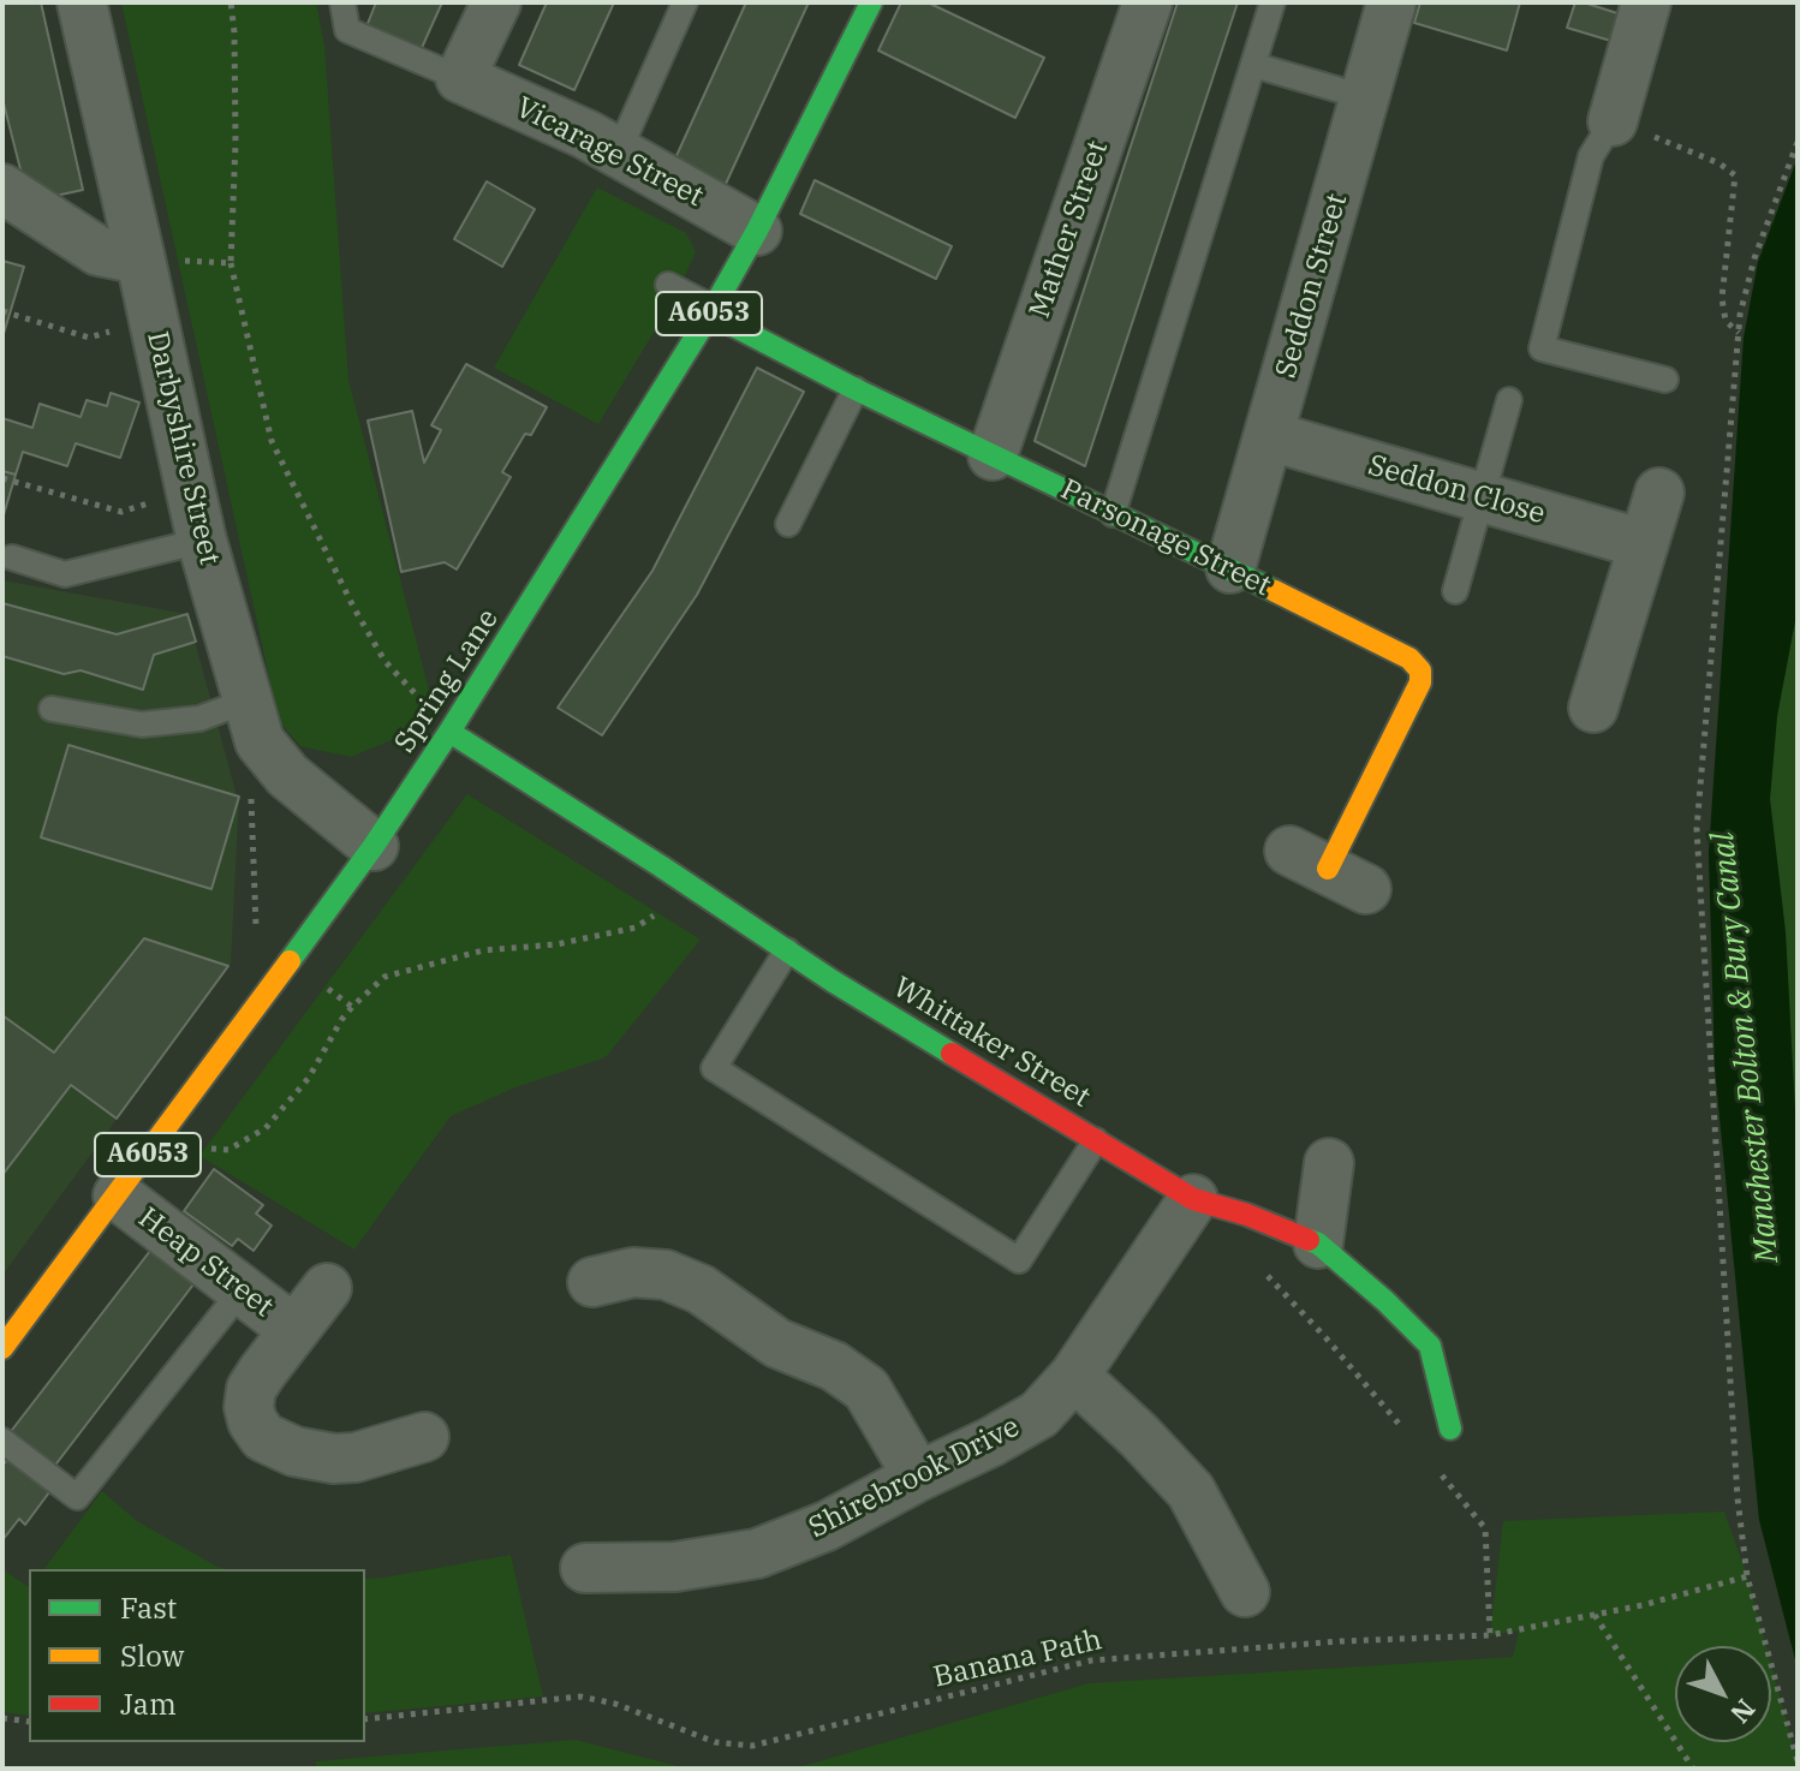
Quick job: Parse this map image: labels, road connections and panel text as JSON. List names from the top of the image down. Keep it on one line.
{"streets":{"street":["Vicarage Street","Mather Street","Seddon Street","A6053","Darbyshire Street","Seddon Close","Parsonage Street","Spring Lane","Whittaker Street","Heap Street","Shirebrook Drive"],"path":["Banana Path"]},"crossings":[["Vicarage Street","Spring Lane"],["Mather Street","Parsonage Street"],["Seddon Street","Seddon Close"],["Seddon Street","Parsonage Street"],["Darbyshire Street","Spring Lane"],["Parsonage Street","Spring Lane"],["Spring Lane","Whittaker Street"],["Spring Lane","Heap Street"],["Whittaker Street","Shirebrook Drive"]],"water":["Manchester Bolton & Bury Canal"],"legend":["Fast","Slow","Jam"],"north":"bottom right"}
